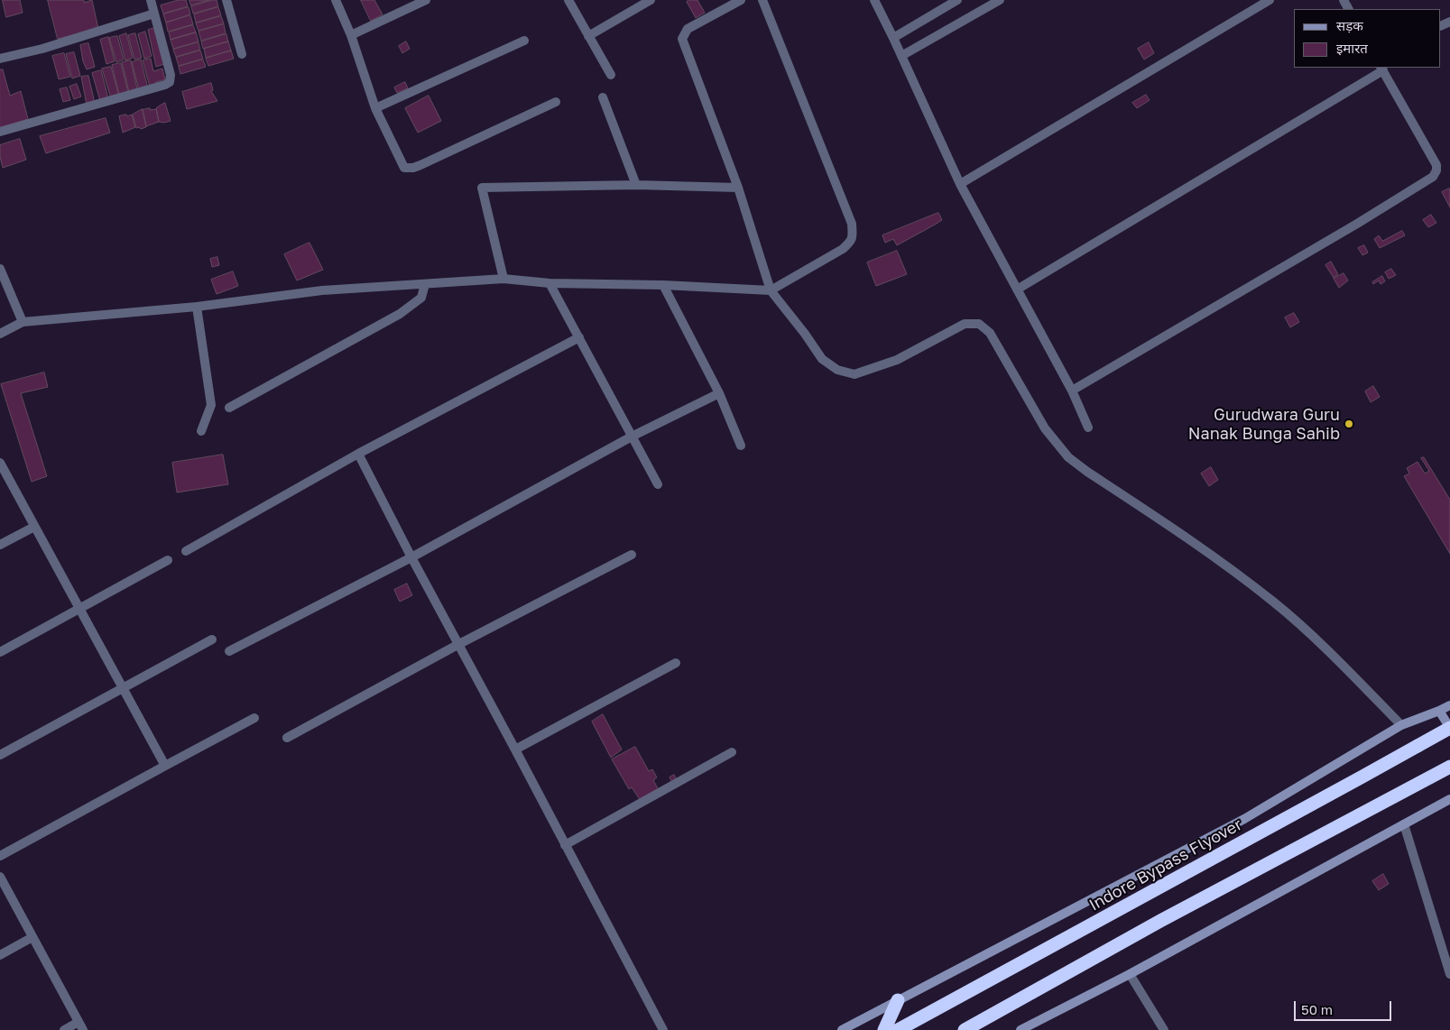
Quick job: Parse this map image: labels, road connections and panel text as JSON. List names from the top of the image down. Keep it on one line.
{"streets":{"highway":["Indore Bypass Flyover"]},"places":["Gurudwara Guru Nanak Bunga Sahib"],"legend":["सड़क","इमारत"],"scale_bar":"50 m"}
